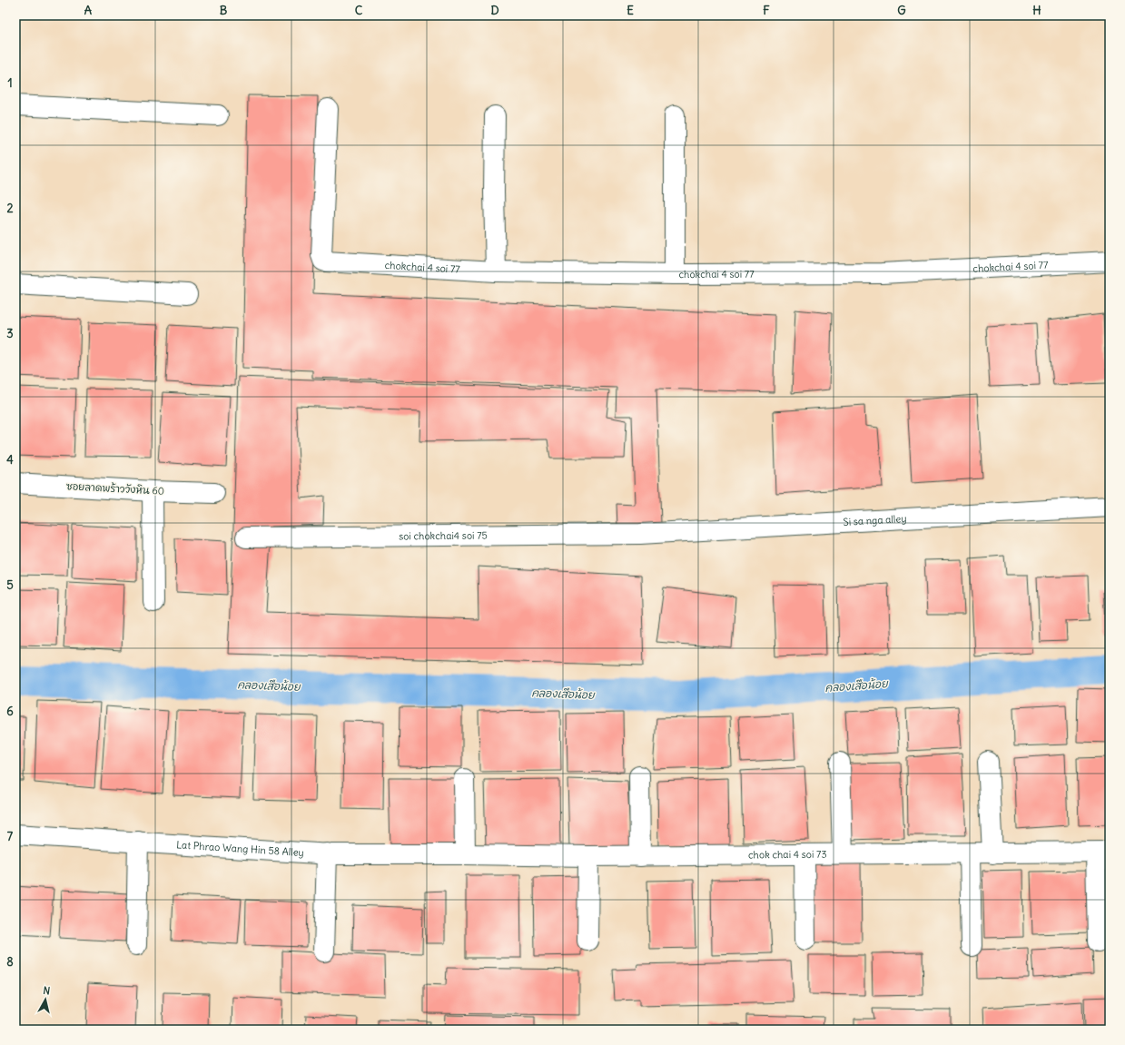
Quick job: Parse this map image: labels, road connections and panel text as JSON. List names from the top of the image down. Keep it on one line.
{"streets":{"street":["chokchai 4 soi 77","ซอยลาดพร้าววังหิน 60","Si sa nga alley","soi chokchai4 soi 75","Lat Phrao Wang Hin 58 Alley","chok chai 4 soi 73"]},"crossings":[["Si sa nga alley","soi chokchai4 soi 75"],["Lat Phrao Wang Hin 58 Alley","chok chai 4 soi 73"]],"water":["คลองเสือน้อย"],"north":"top","grid":{"columns":["A","B","C","D","E","F","G","H"],"rows":["1","2","3","4","5","6","7","8"]}}
